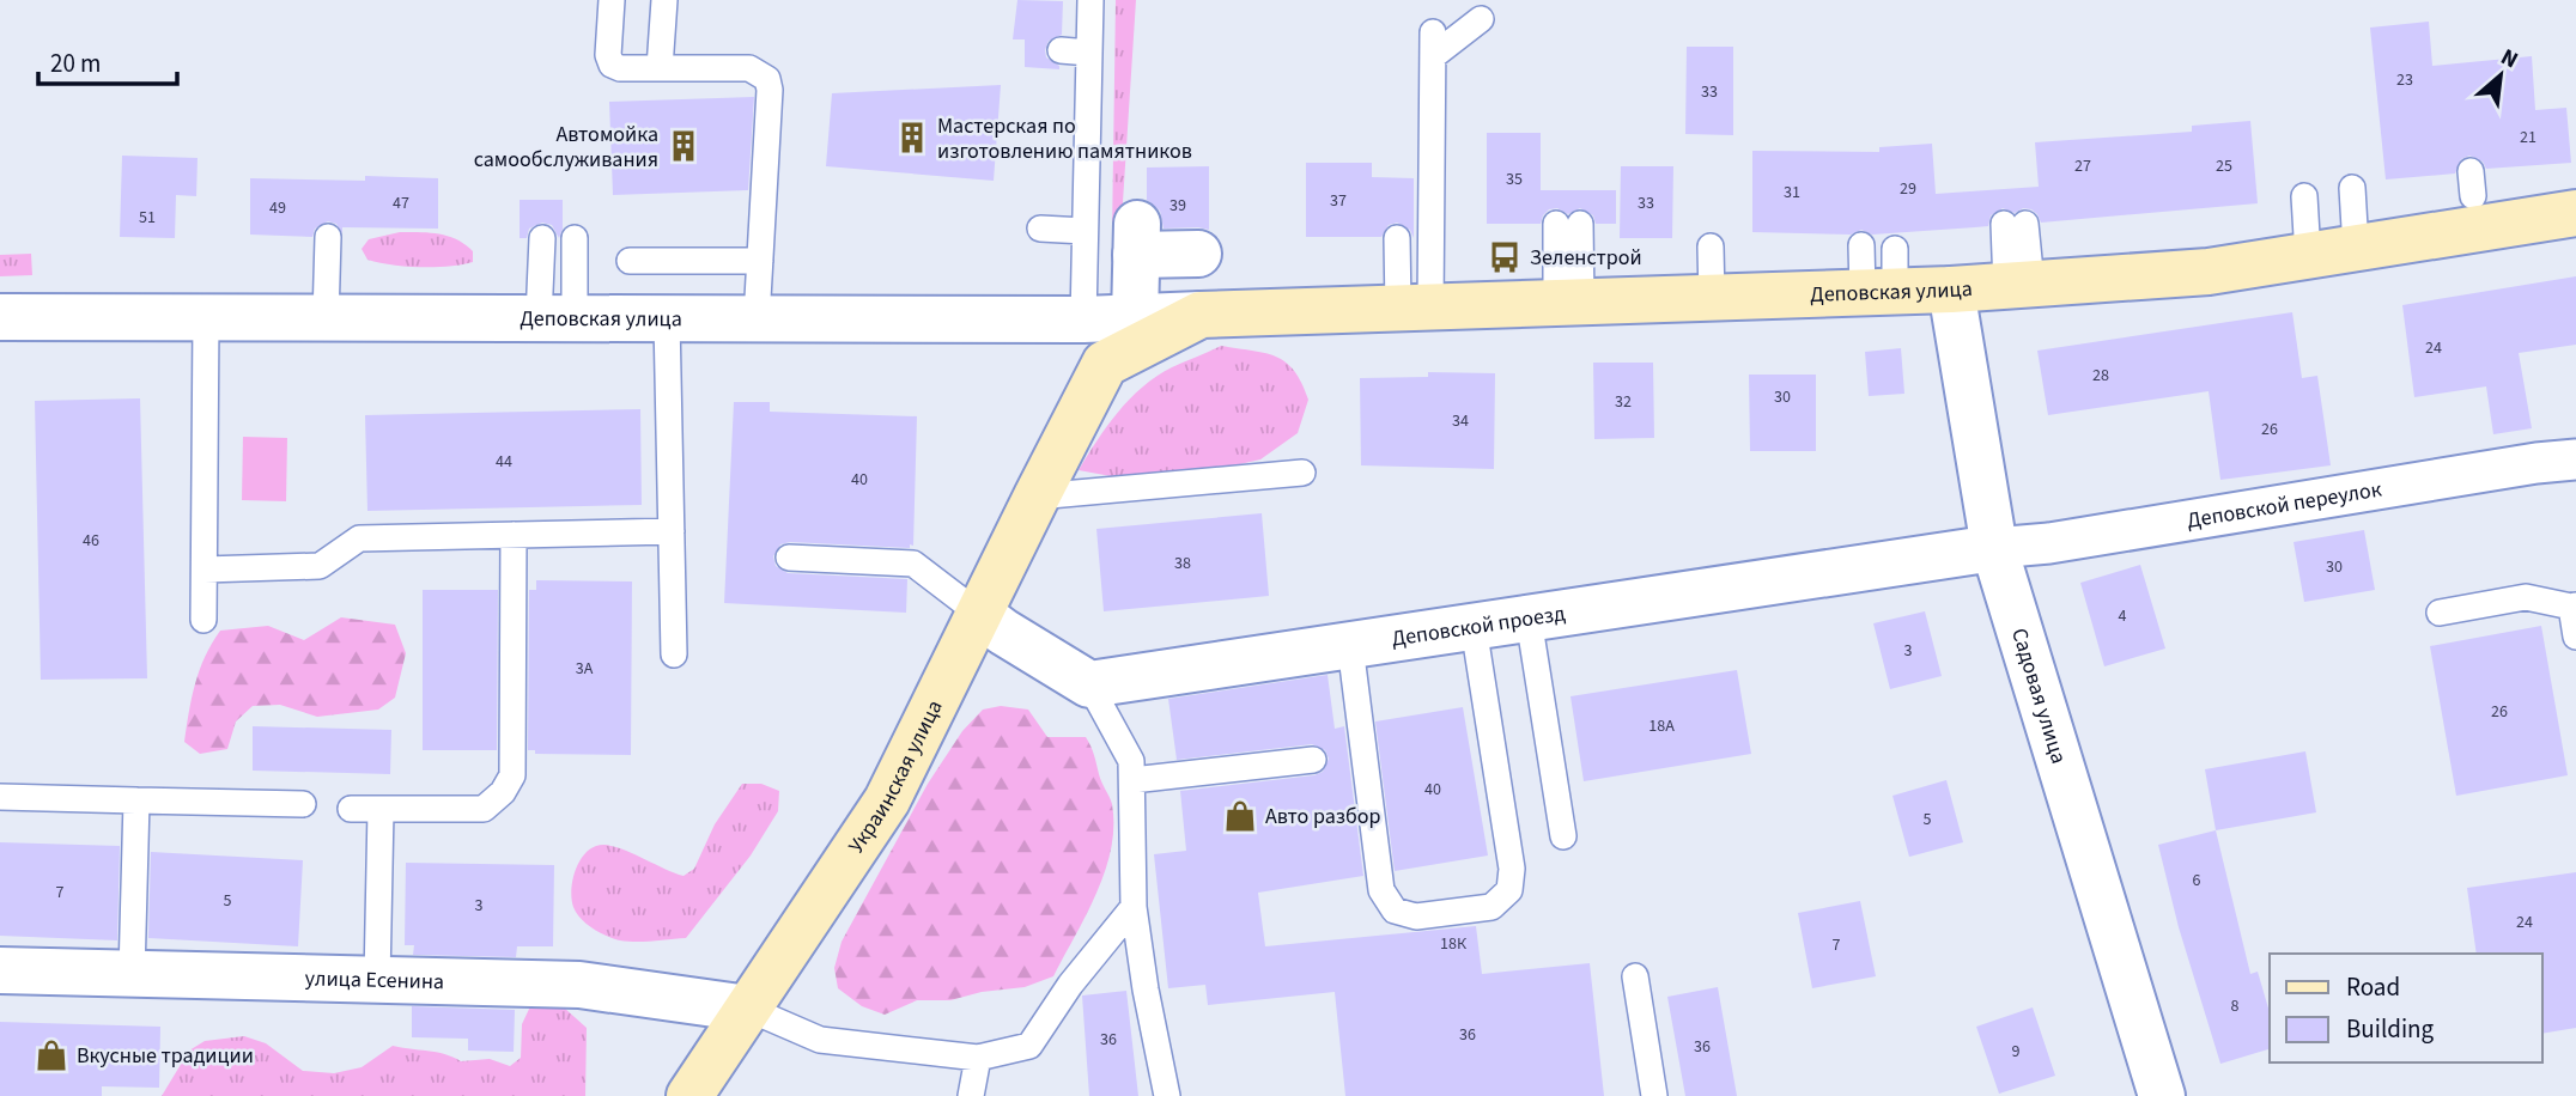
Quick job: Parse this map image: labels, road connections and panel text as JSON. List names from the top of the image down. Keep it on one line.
{"streets":{"main road":["Деповская улица","Украинская улица"],"street":["Деповской переулок","Деповской проезд","Садовая улица","улица Есенина"]},"crossings":[["Деповская улица","Садовая улица"],["Деповская улица","Украинская улица"],["Деповской переулок","Деповской проезд"],["Деповской переулок","Садовая улица"],["Деповской проезд","Садовая улица"],["Украинская улица","улица Есенина"]],"places":{"building":["Мастерская по изготовлению памятников","Автомойка самообслуживания"],"bus stop":["Зеленстрой"],"shop":["Авто разбор","Вкусные традиции"]},"house_numbers":["23","33","21","27","25","35","29","31","37","47","33","39","49","51","24","28","30","32","34","26","44","40","46","38","30","4","3","3А","26","18А","40","5","6","7","5","3","24","18К","7","8","36","36","36","9"],"legend":["Road","Building"],"scale_bar":"20 m","north":"top right"}
